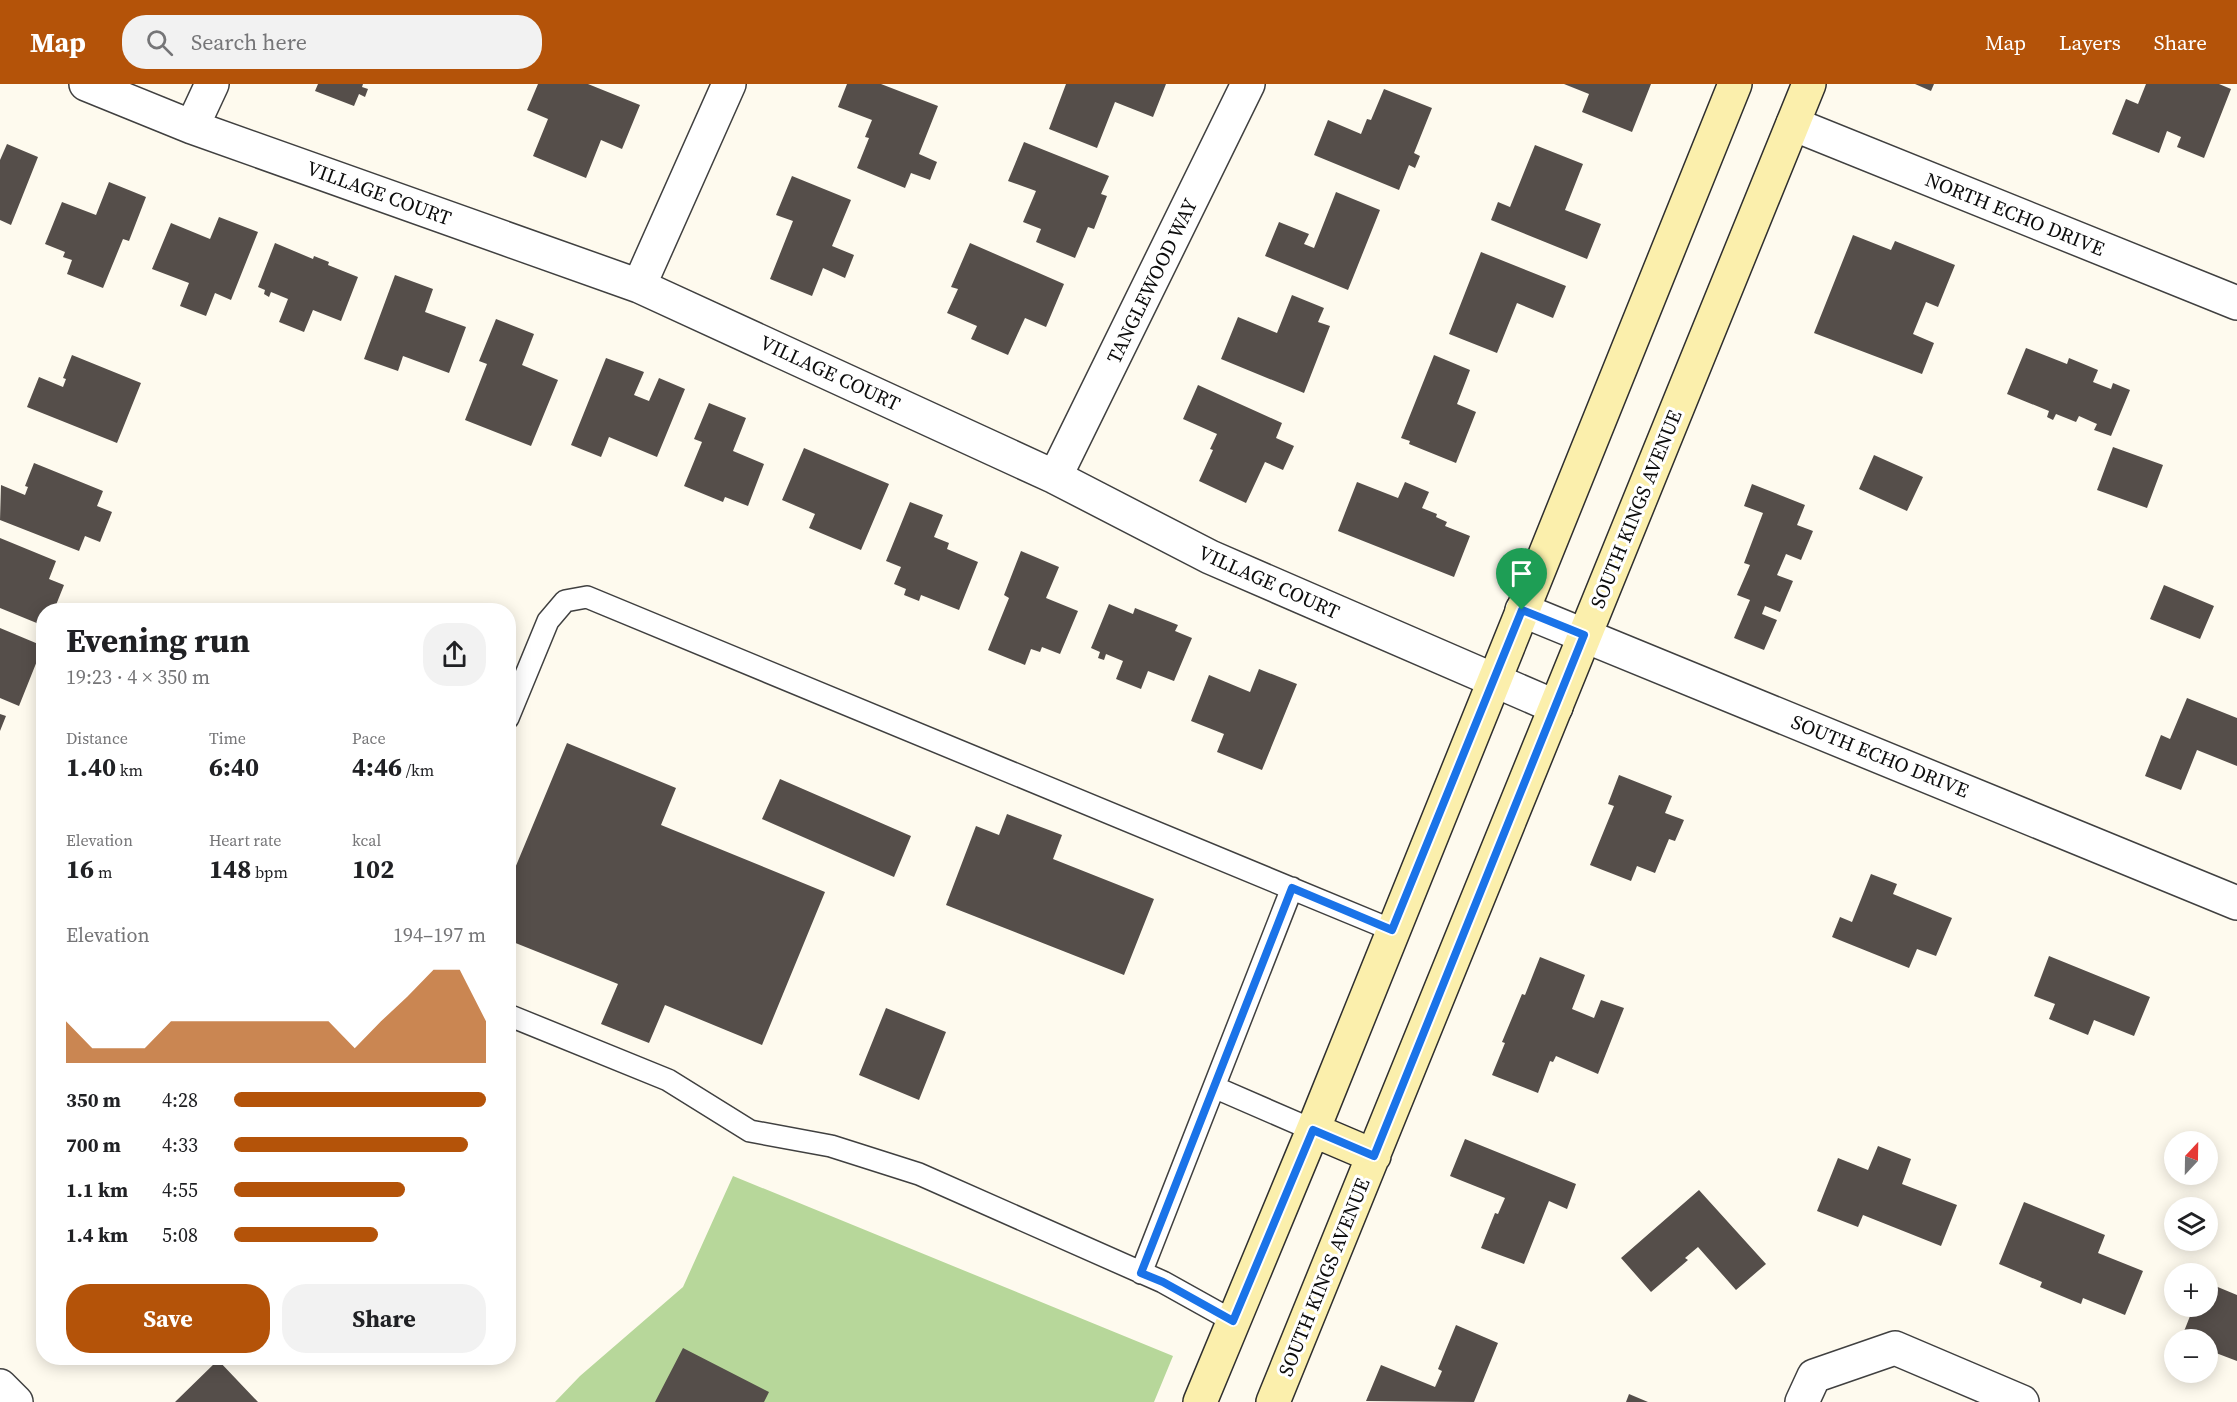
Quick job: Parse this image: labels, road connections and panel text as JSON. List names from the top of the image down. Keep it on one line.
{"streets":{"main road":["SOUTH KINGS AVENUE"],"street":["VILLAGE COURT","NORTH ECHO DRIVE","TANGLEWOOD WAY","SOUTH ECHO DRIVE"]},"crossings":[["VILLAGE COURT","TANGLEWOOD WAY"],["VILLAGE COURT","SOUTH KINGS AVENUE"],["NORTH ECHO DRIVE","SOUTH KINGS AVENUE"],["SOUTH KINGS AVENUE","SOUTH ECHO DRIVE"]],"north":"top","page":{"header":"Map","search":"Search here","nav":["Map","Layers","Share"],"heading":["Evening run","19:23 · 4 × 350 m"],"stats":[["Distance","1.40 km"],["Time","6:40"],["Pace","4:46 /km"],["Elevation","16 m"],["Heart rate","148 bpm"],["kcal","102"]],"chart":["Elevation","194–197 m"],"list":[{"name":"350 m","note":"4:28"},{"name":"700 m","note":"4:33"},{"name":"1.1 km","note":"4:55"},{"name":"1.4 km","note":"5:08"}],"map_buttons":["+","−"],"buttons":["Save","Share"]}}
